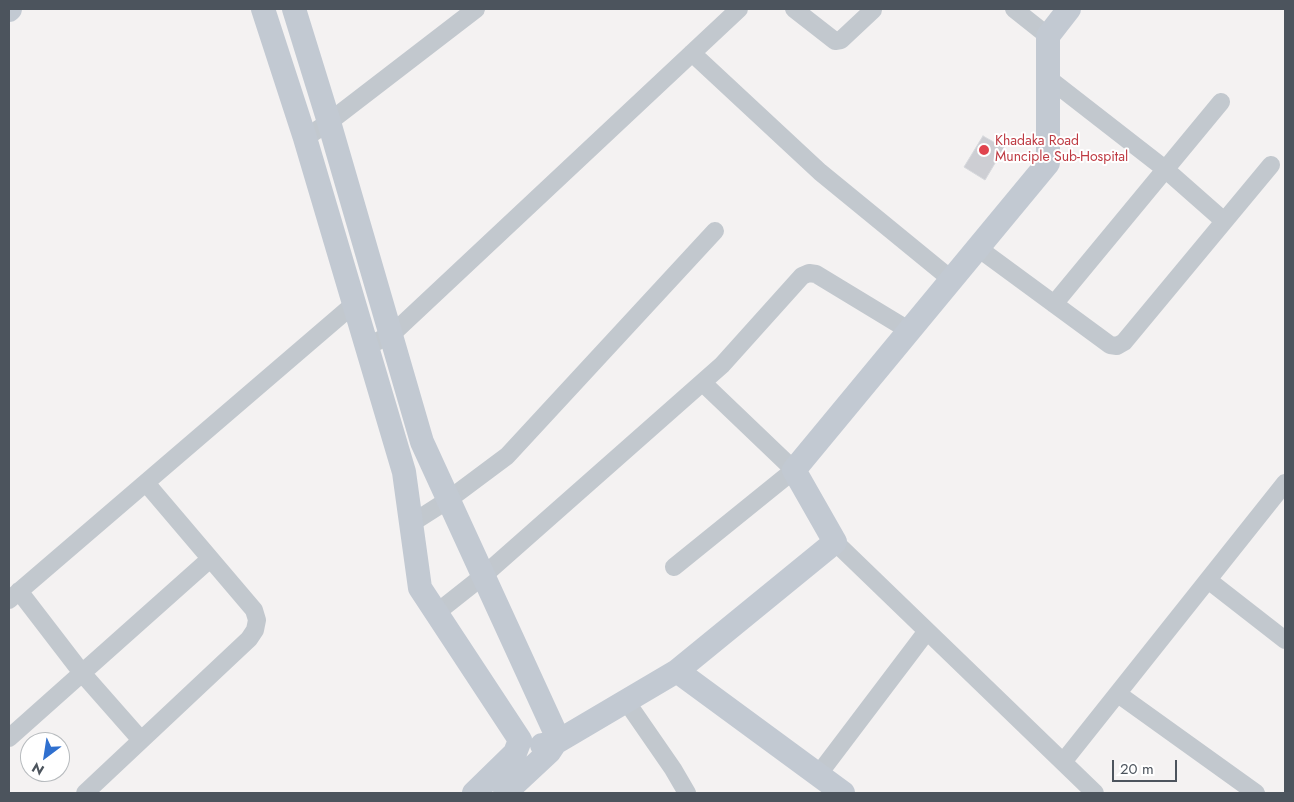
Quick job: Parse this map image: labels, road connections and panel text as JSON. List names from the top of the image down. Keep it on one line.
{"places":["Khadaka Road Munciple Sub-Hospital"],"scale_bar":"20 m","north":"bottom left"}
